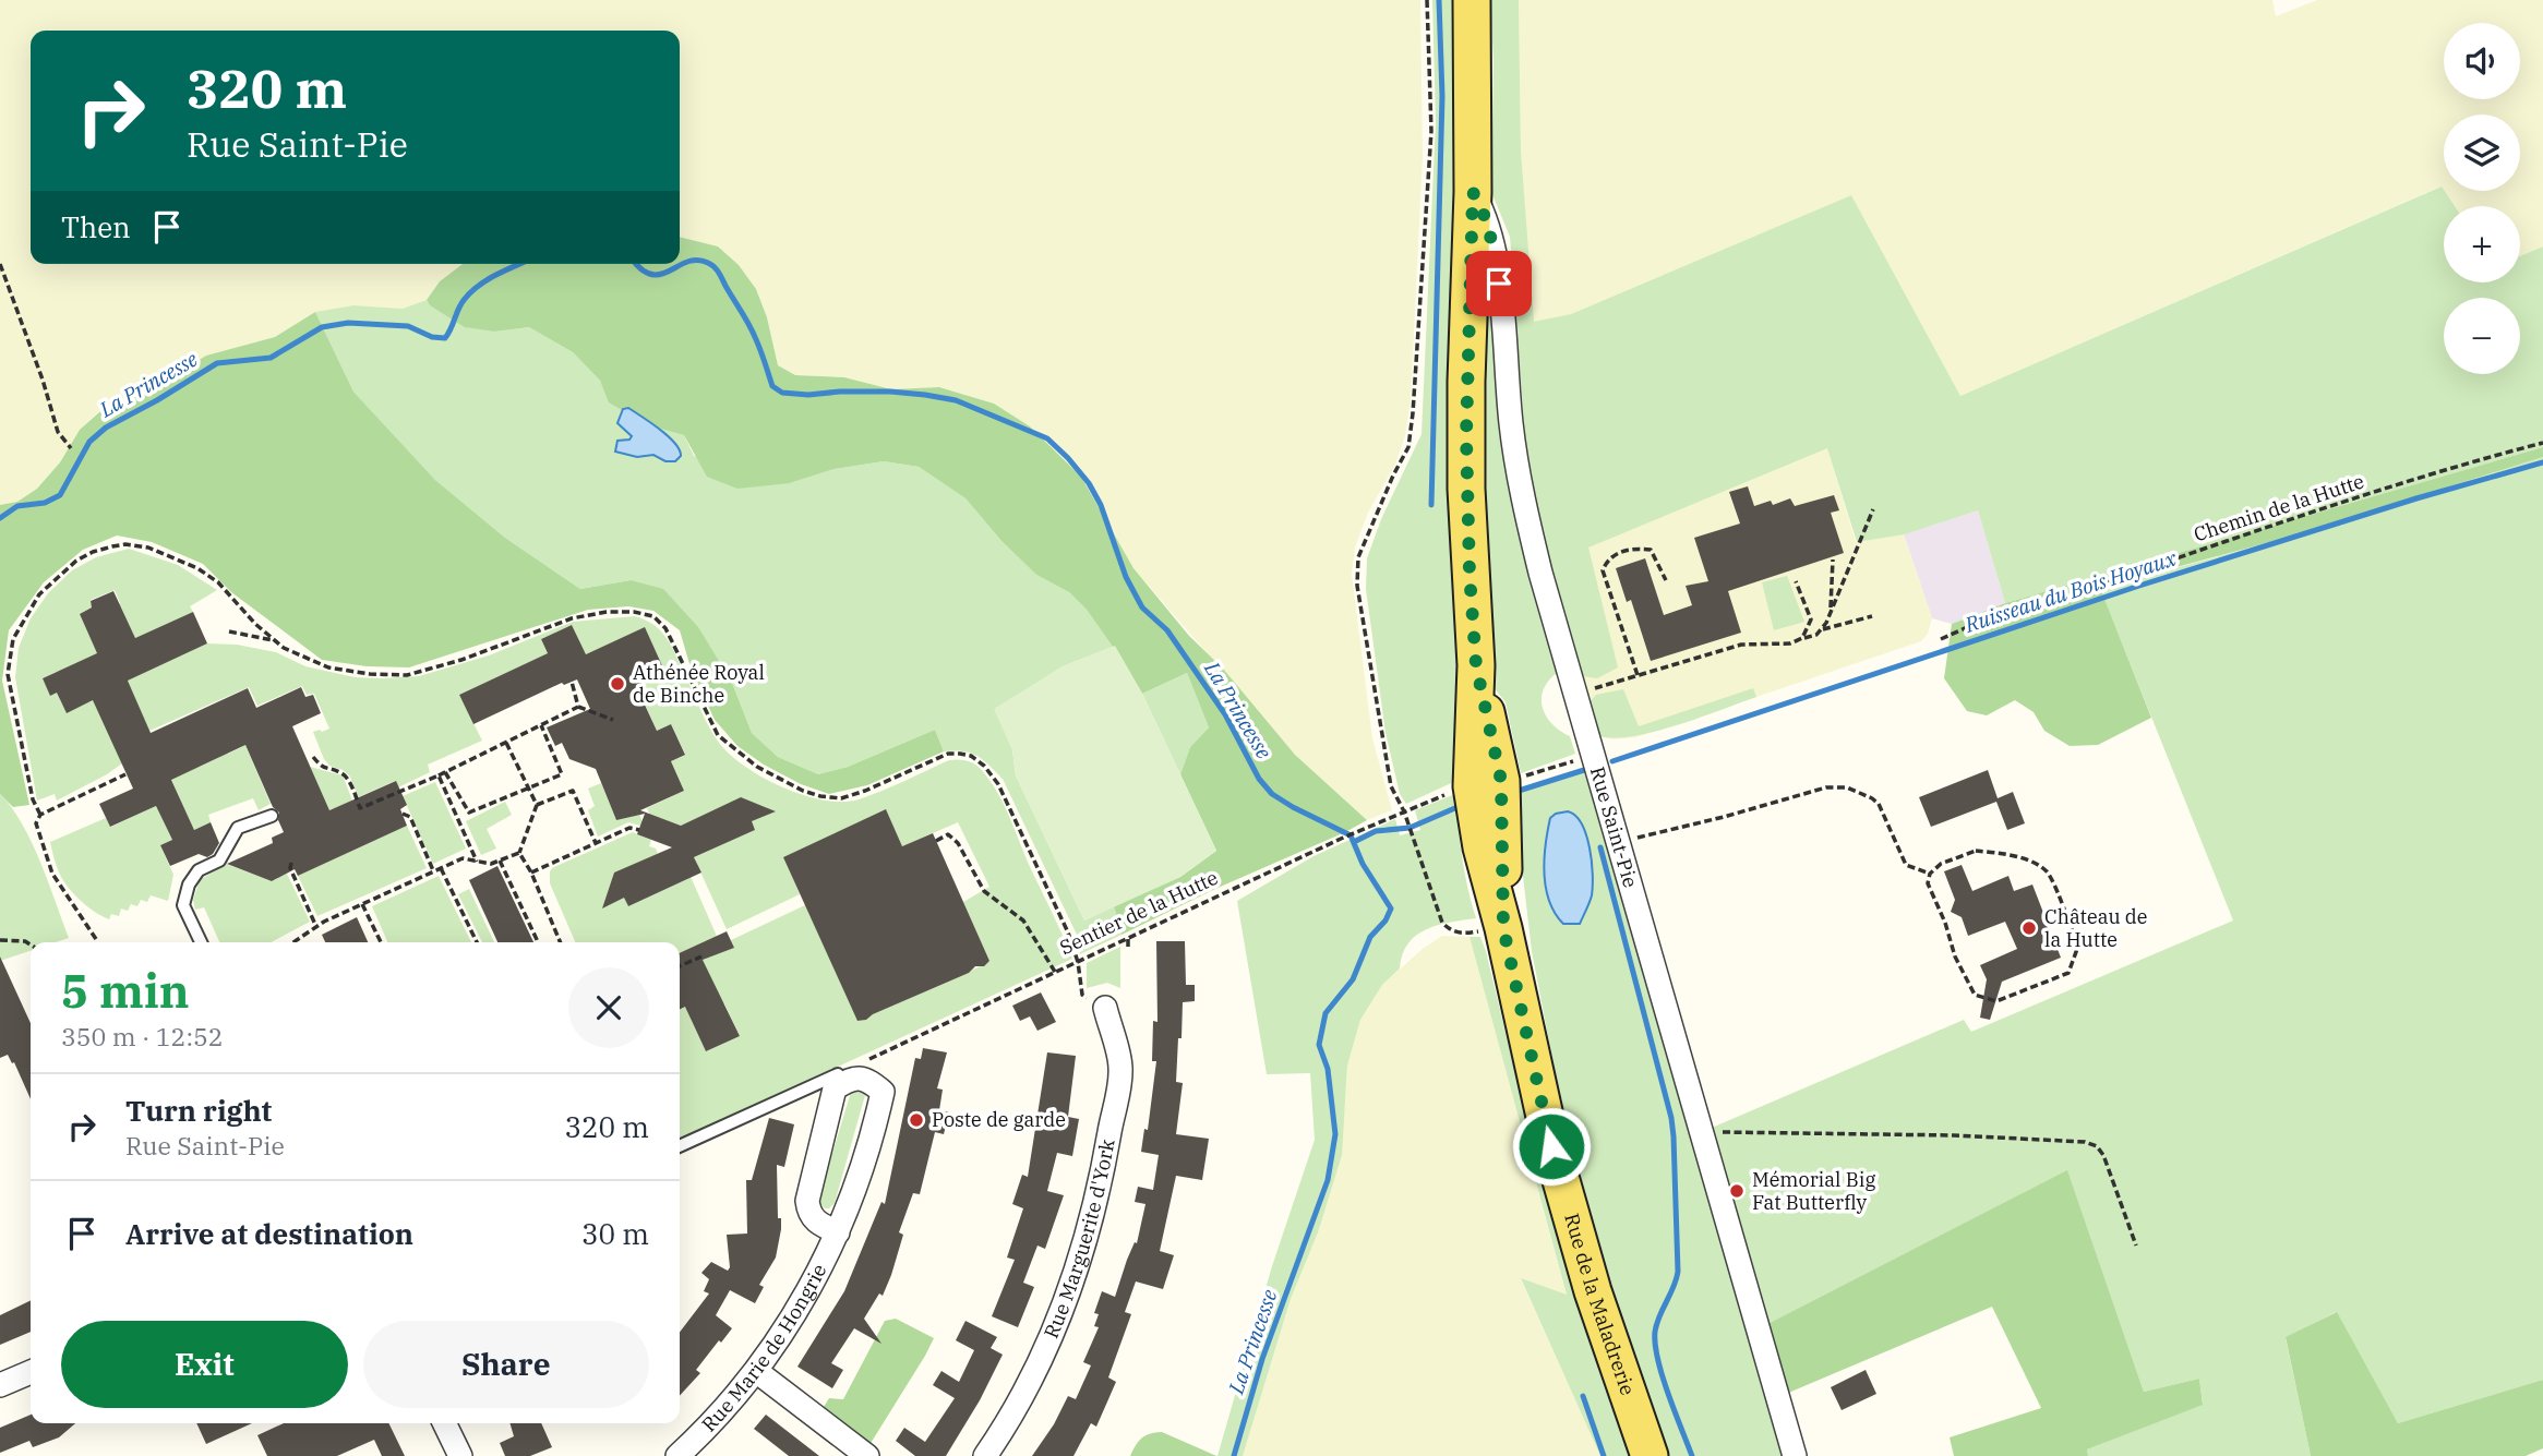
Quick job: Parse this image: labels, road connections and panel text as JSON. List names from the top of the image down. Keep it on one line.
{"streets":{"main road":["Rue de la Maladrerie"],"street":["Rue Saint-Pie","Rue Marguerite d'York","Rue Marie de Hongrie"],"path":["Chemin de la Hutte","Sentier de la Hutte"]},"crossings":[["Rue Saint-Pie","Rue de la Maladrerie"]],"water":["La Princesse","Ruisseau du Bois Hoyaux"],"places":["Athénée Royal de Binche","Château de la Hutte","Poste de garde","Mémorial Big Fat Butterfly"],"page":{"map_buttons":["+","−"],"turn":["320 m","Rue Saint-Pie"],"then":"Then","heading":["5 min","350 m · 12:52"],"list":[{"name":"Turn right","note":"Rue Saint-Pie","value":"320 m"},{"name":"Arrive at destination","value":"30 m"}],"buttons":["Exit","Share"]}}
